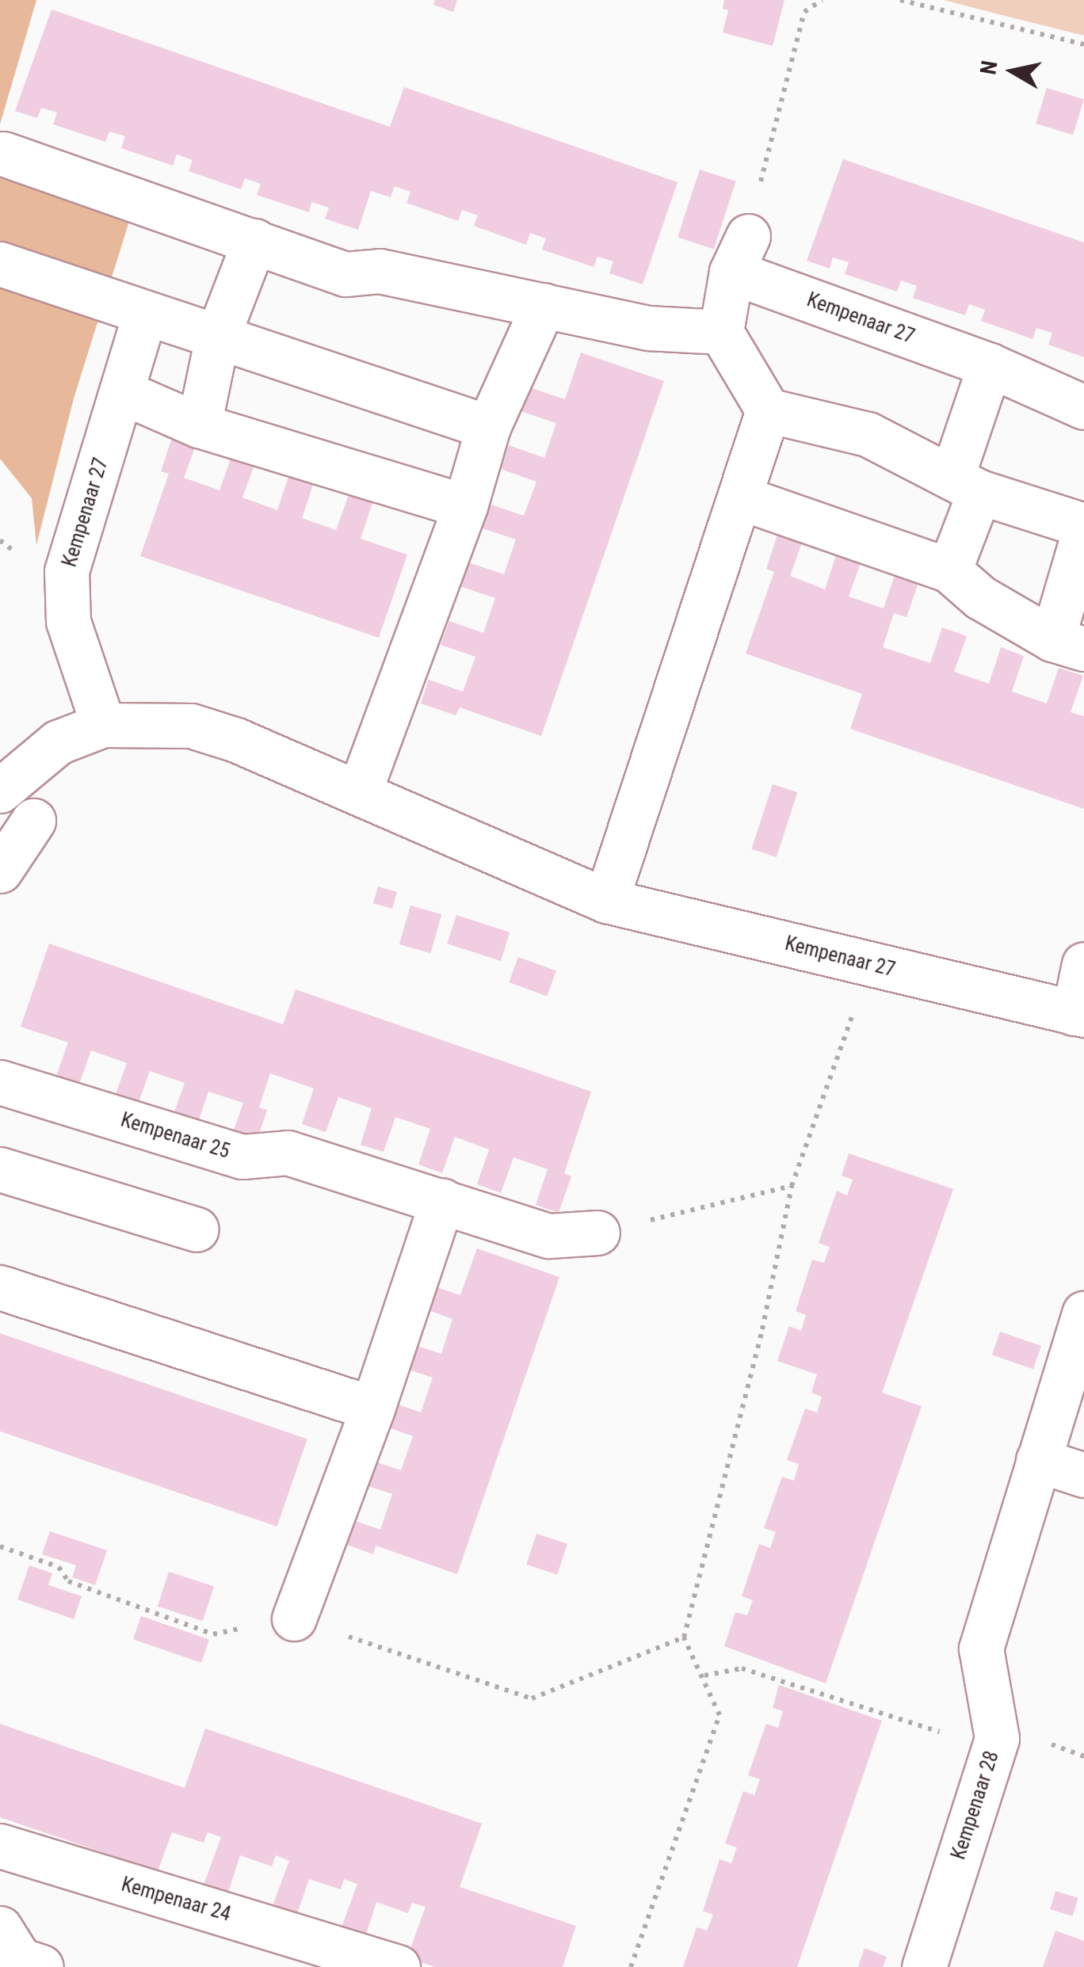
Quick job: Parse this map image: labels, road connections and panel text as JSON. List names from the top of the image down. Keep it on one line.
{"streets":{"street":["Kempenaar 27","Kempenaar 25","Kempenaar 28","Kempenaar 24"]},"north":"left"}
